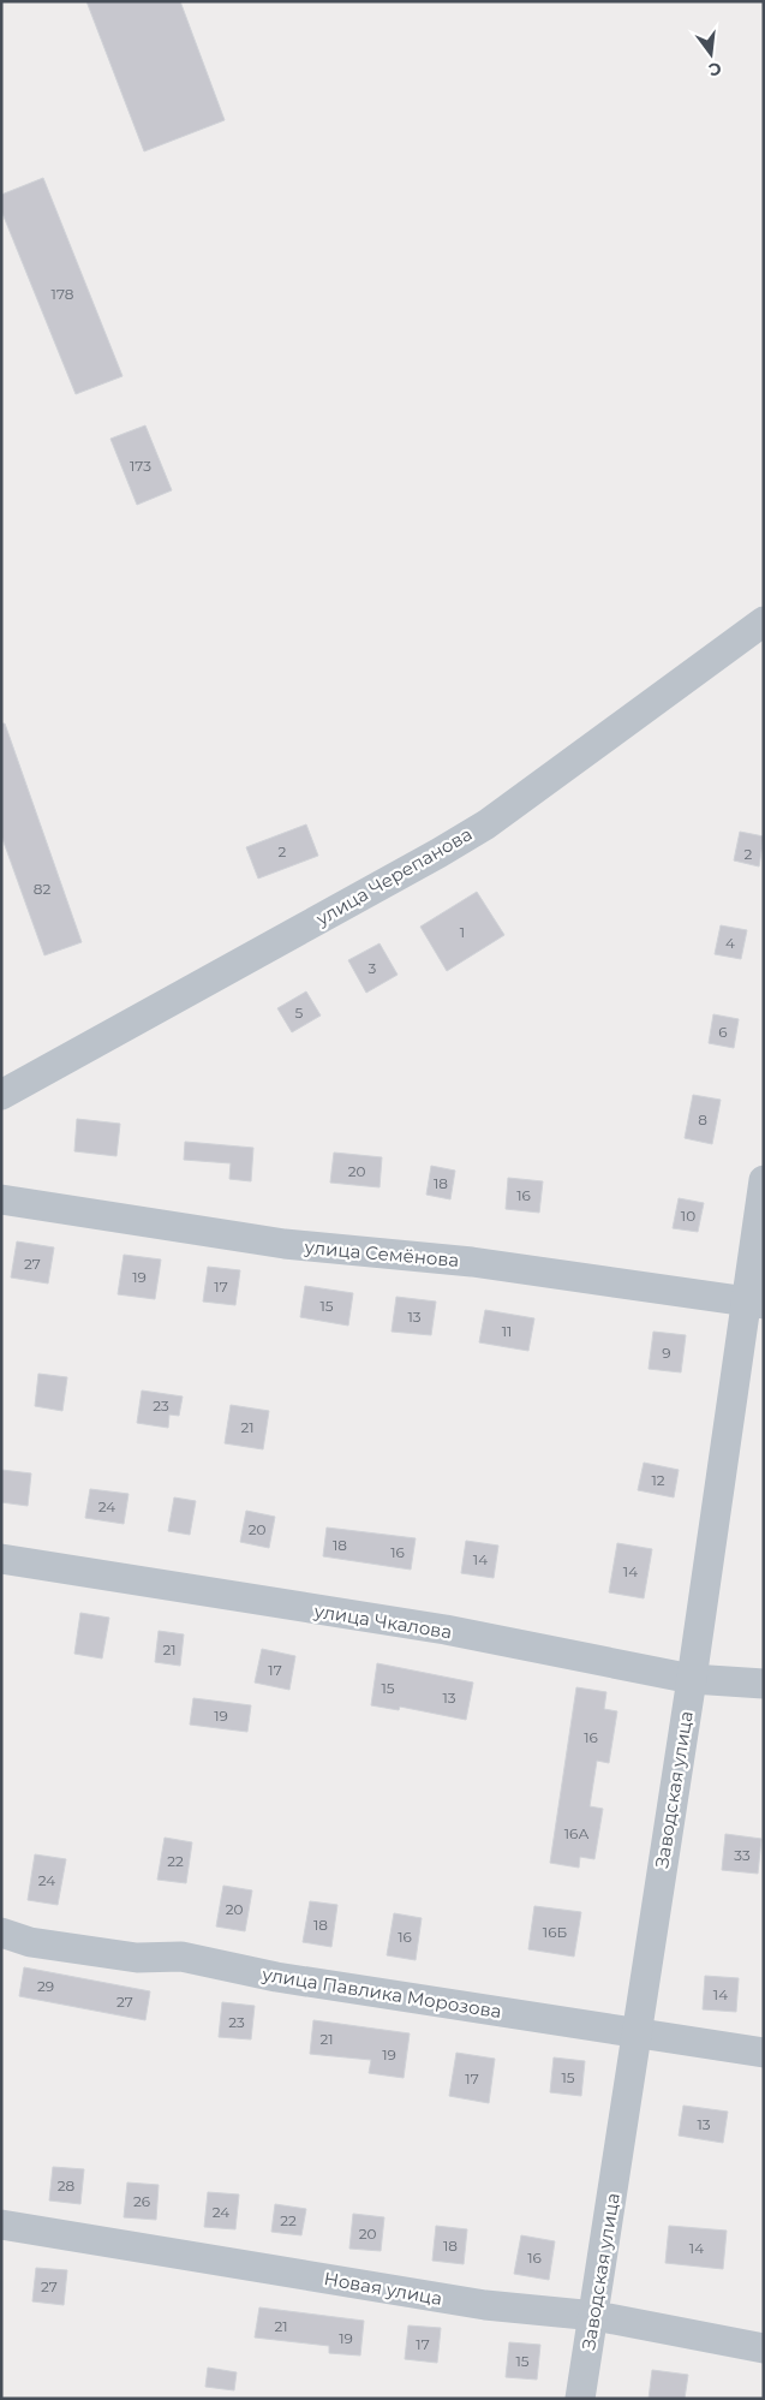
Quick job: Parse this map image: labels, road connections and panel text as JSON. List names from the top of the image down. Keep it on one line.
{"streets":{"street":["улица Черепанова","улица Семёнова","улица Чкалова","Заводская улица","улица Павлика Морозова","Новая улица"]},"crossings":[["улица Семёнова","Заводская улица"],["улица Чкалова","Заводская улица"],["Заводская улица","улица Павлика Морозова"],["Заводская улица","Новая улица"]],"house_numbers":["178","173","2","2","82","1","4","3","5","6","8","20","18","16","10","27","19","17","15","13","11","9","23","21","12","24","20","18","16","14","14","21","17","15","13","19","16","16А","33","22","24","20","18","16Б","16","29","14","27","23","21","19","15","17","13","28","26","24","22","20","18","14","16","27","21","19","17","15"],"north":"bottom"}
